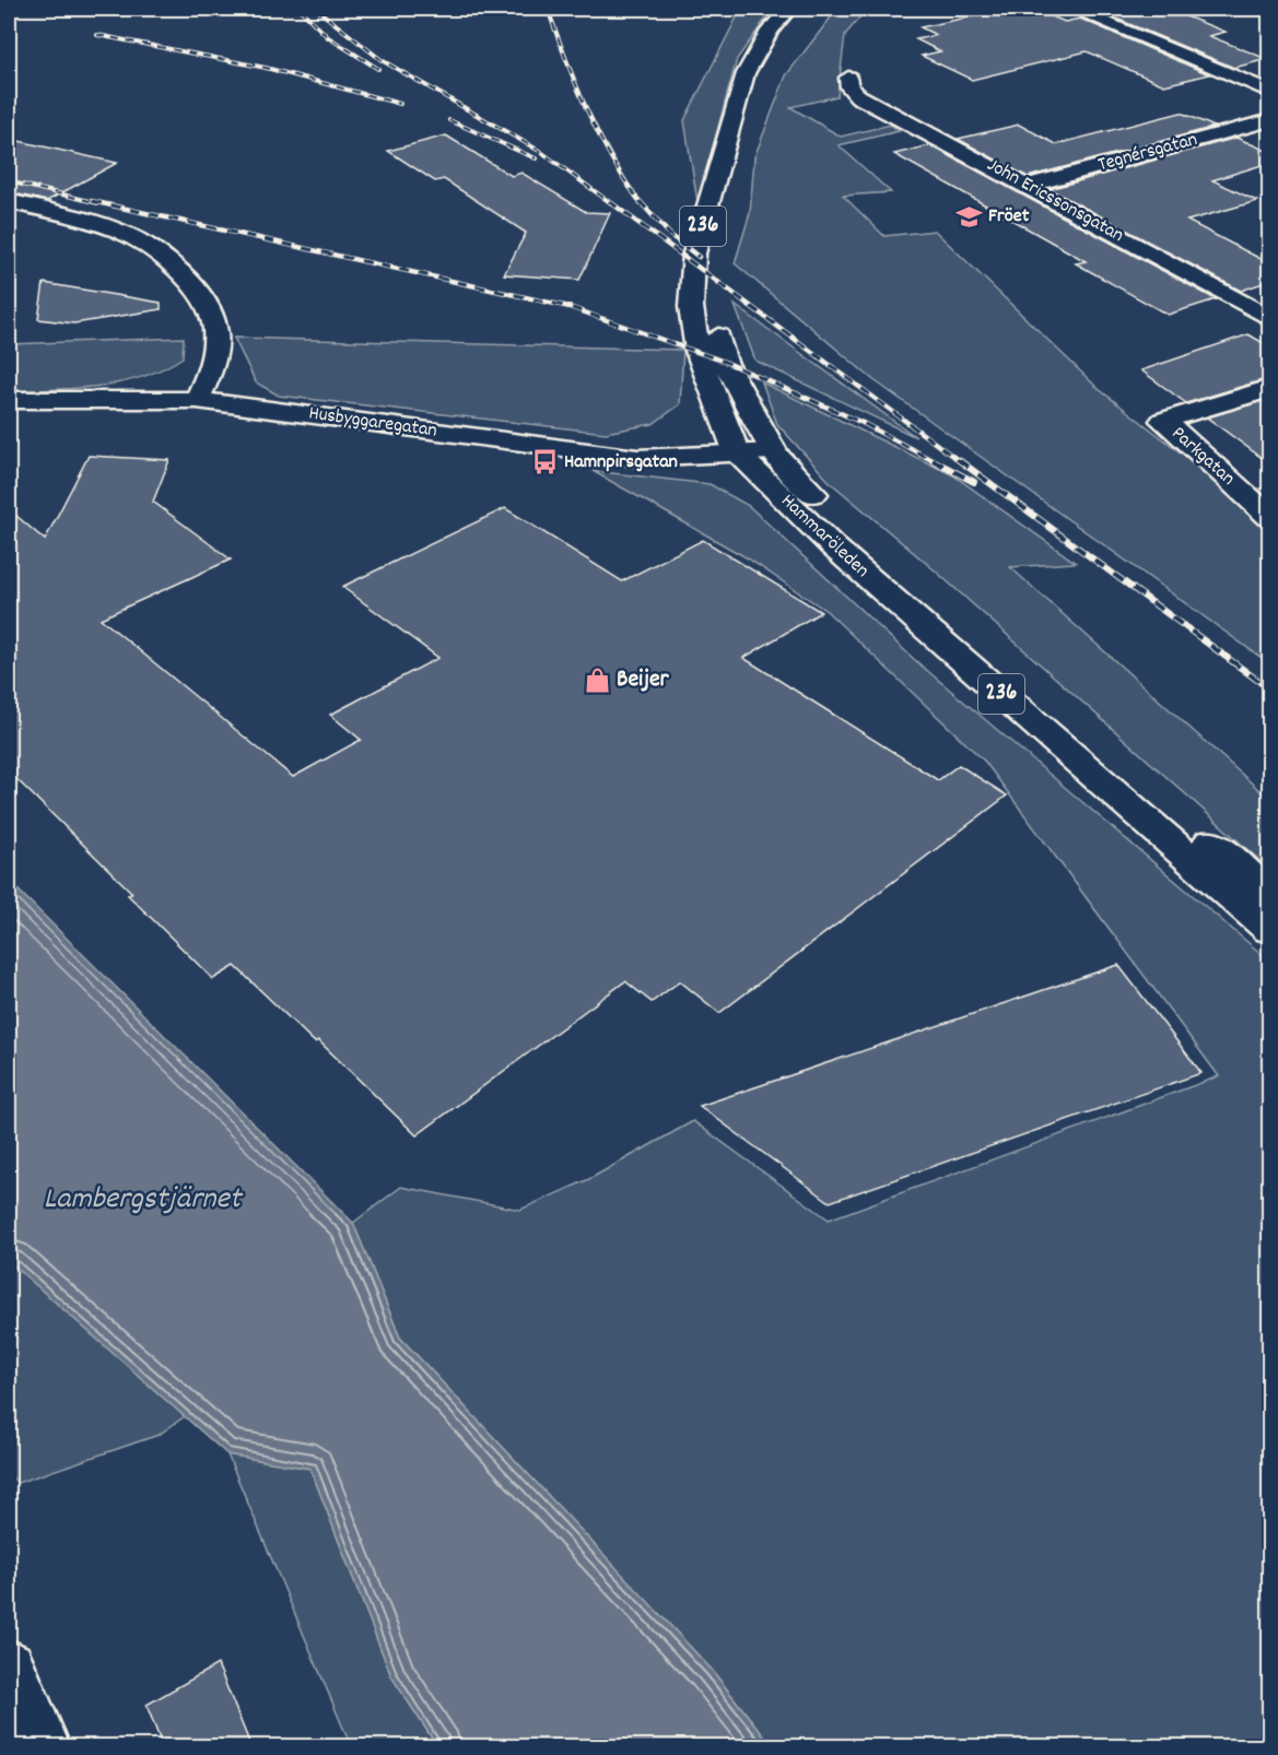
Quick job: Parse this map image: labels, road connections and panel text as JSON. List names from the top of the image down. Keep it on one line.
{"streets":{"main road":["Tegnérsgatan","John Ericssonsgatan","236","Husbyggaregatan","Parkgatan","Hammaröleden"]},"crossings":[["Tegnérsgatan","John Ericssonsgatan"],["Husbyggaregatan","Hammaröleden"]],"water":["Lambergstjärnet"],"places":{"school or university":["Fröet"],"bus stop":["Hamnpirsgatan"],"shop":["Beijer"]}}
